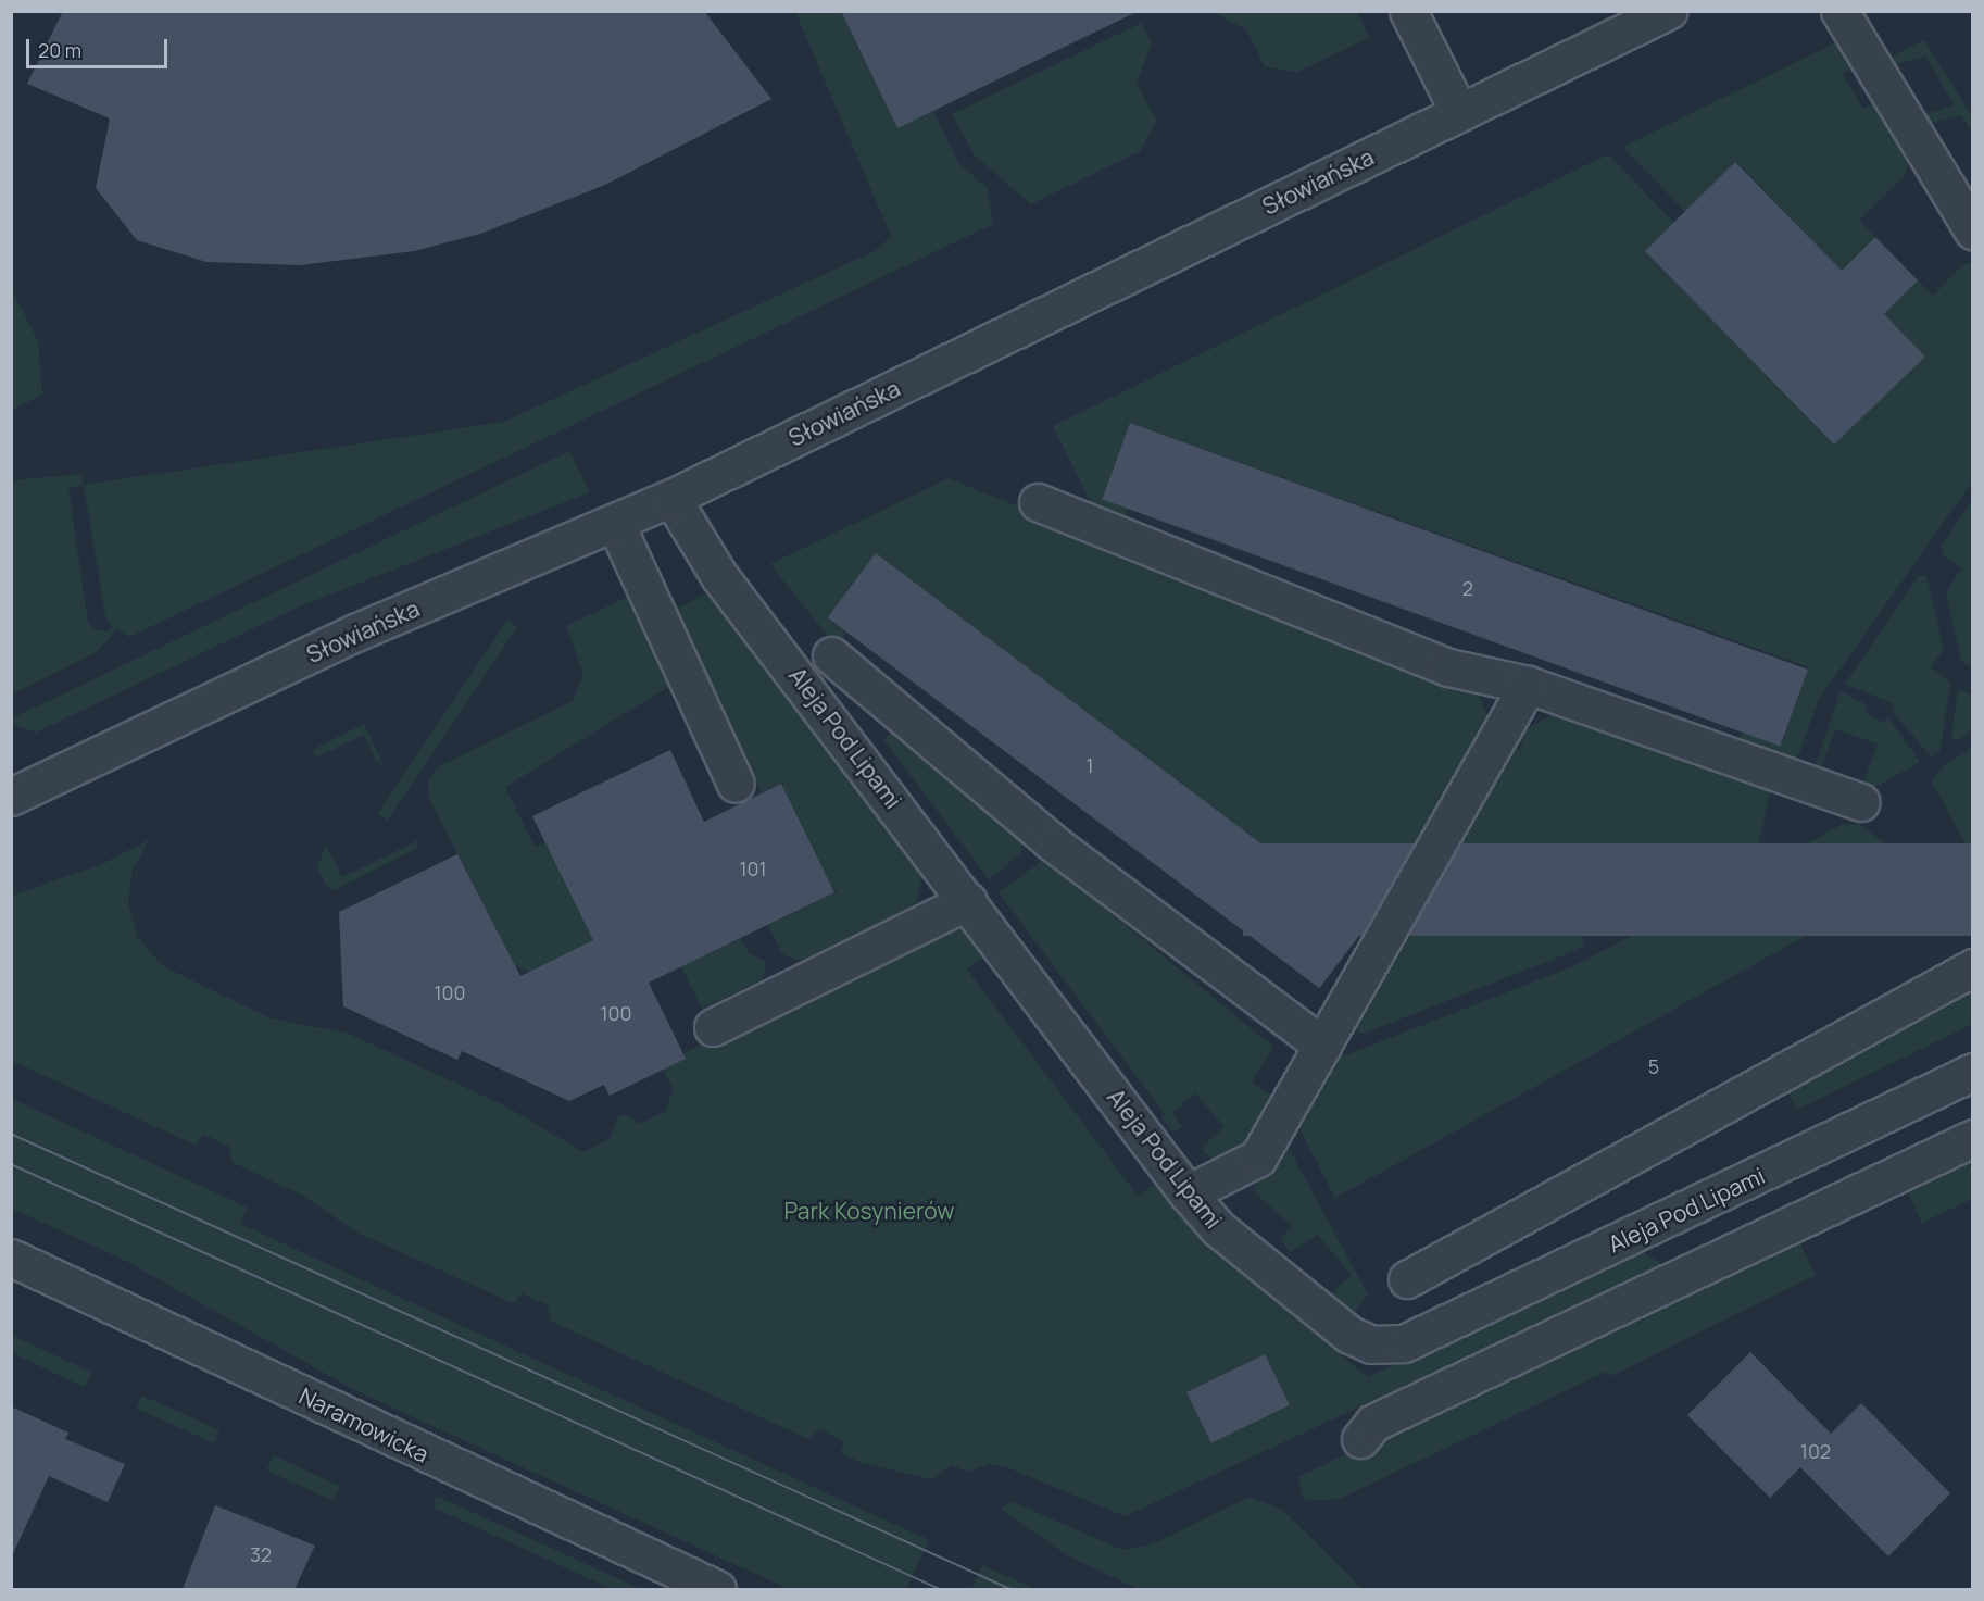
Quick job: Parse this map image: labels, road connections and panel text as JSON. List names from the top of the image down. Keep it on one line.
{"streets":{"street":["Słowiańska","Aleja Pod Lipami","Naramowicka"]},"crossings":[["Słowiańska","Aleja Pod Lipami"]],"parks":["Park Kosynierów"],"house_numbers":["2","1","101","100","100","5","102","32"],"scale_bar":"20 m"}
